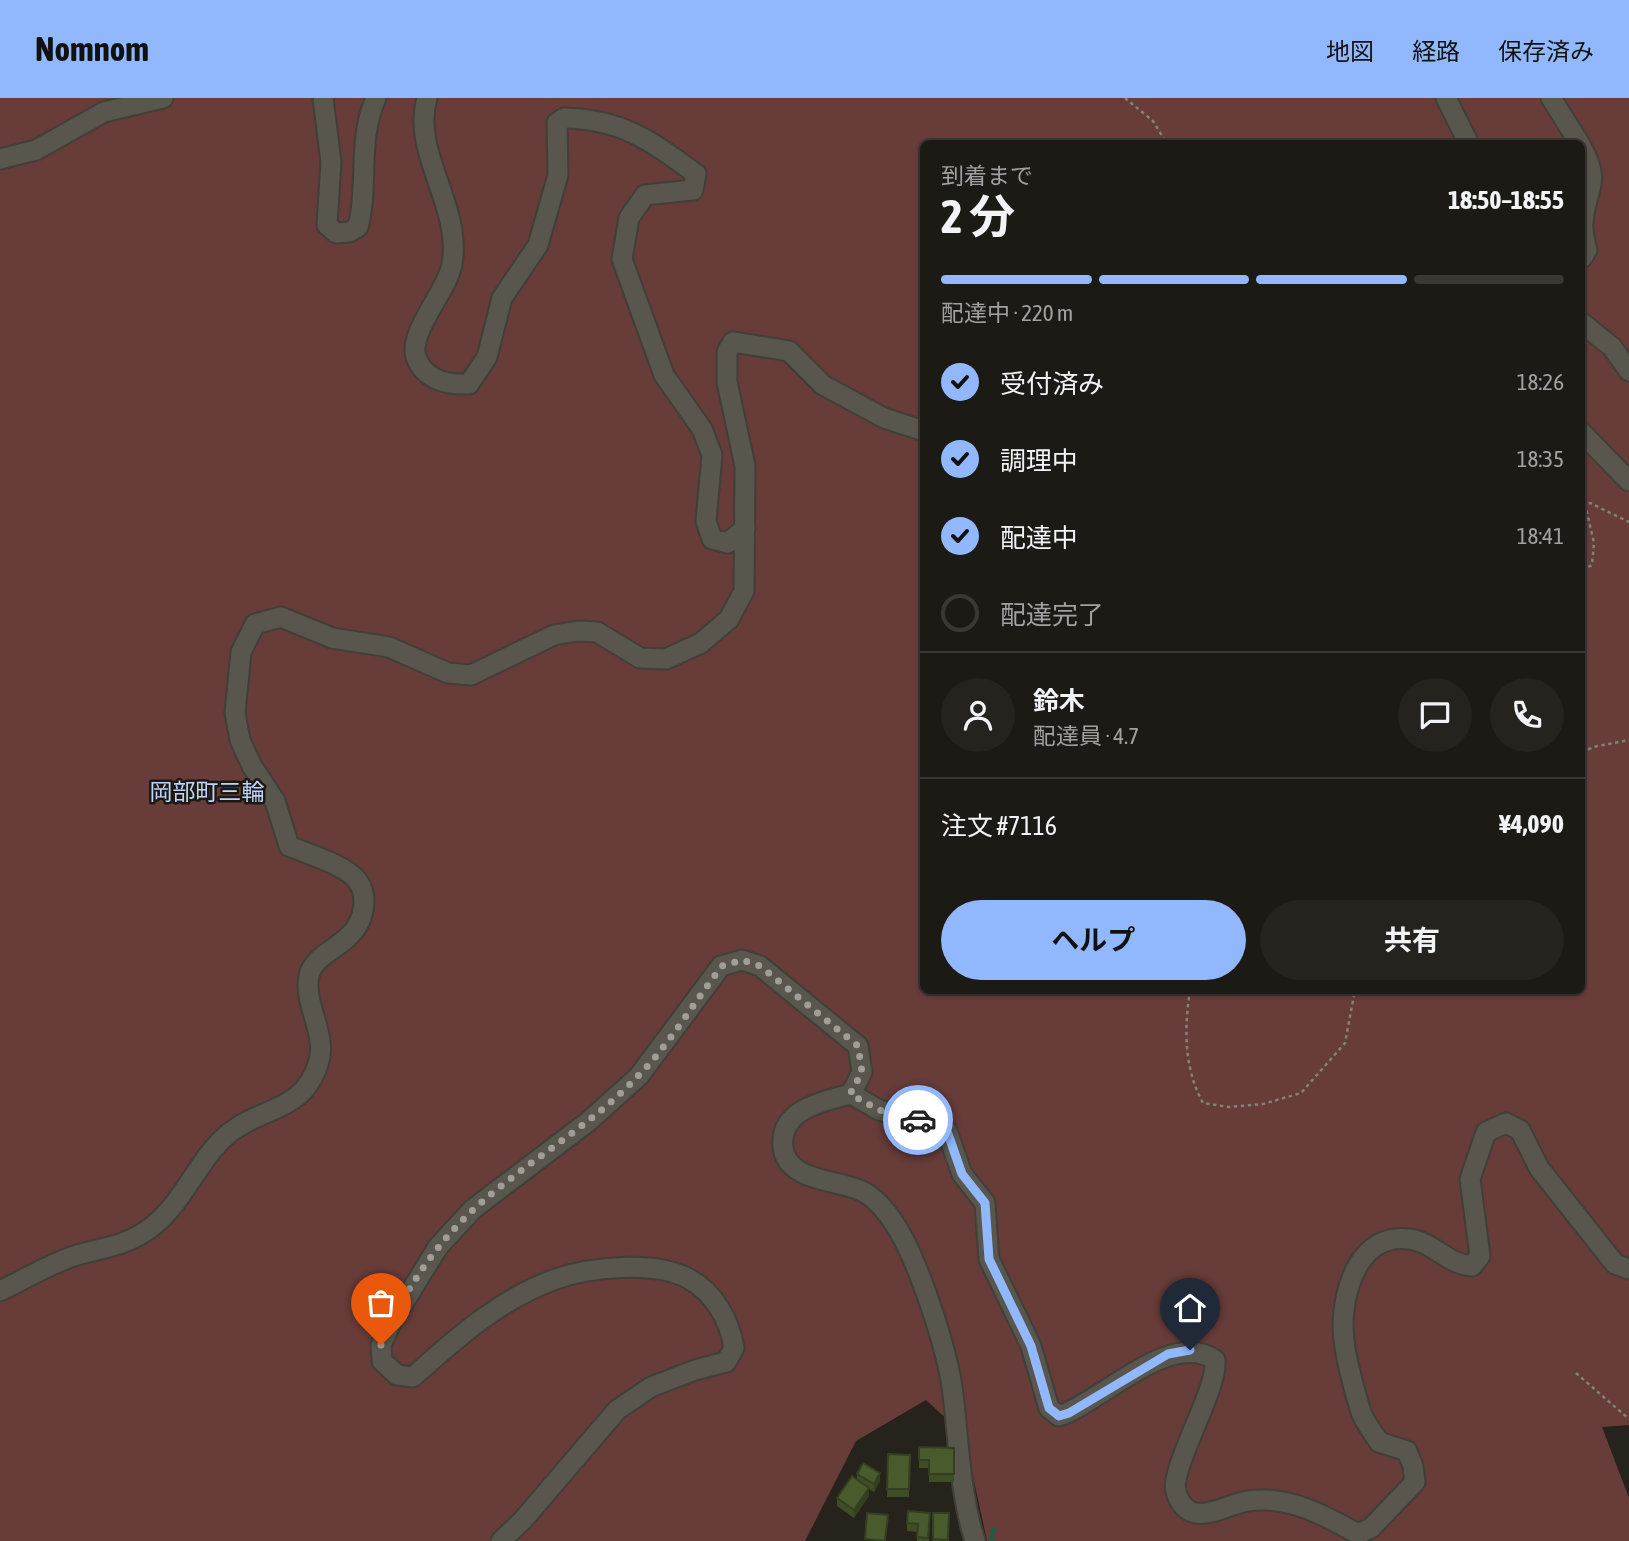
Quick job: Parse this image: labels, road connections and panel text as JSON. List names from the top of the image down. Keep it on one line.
{"districts":["岡部町三輪"],"page":{"header":"Nomnom","nav":["地図","経路","保存済み"],"heading":["2 分","到着まで","18:50–18:55"],"panel":["鈴木","配達員 · 4.7","注文 #7116","¥4,090"],"bar":"配達中 · 220 m","list":[["受付済み","18:26"],["調理中","18:35"],["配達中","18:41"],"配達完了"],"buttons":["ヘルプ","共有"]}}
